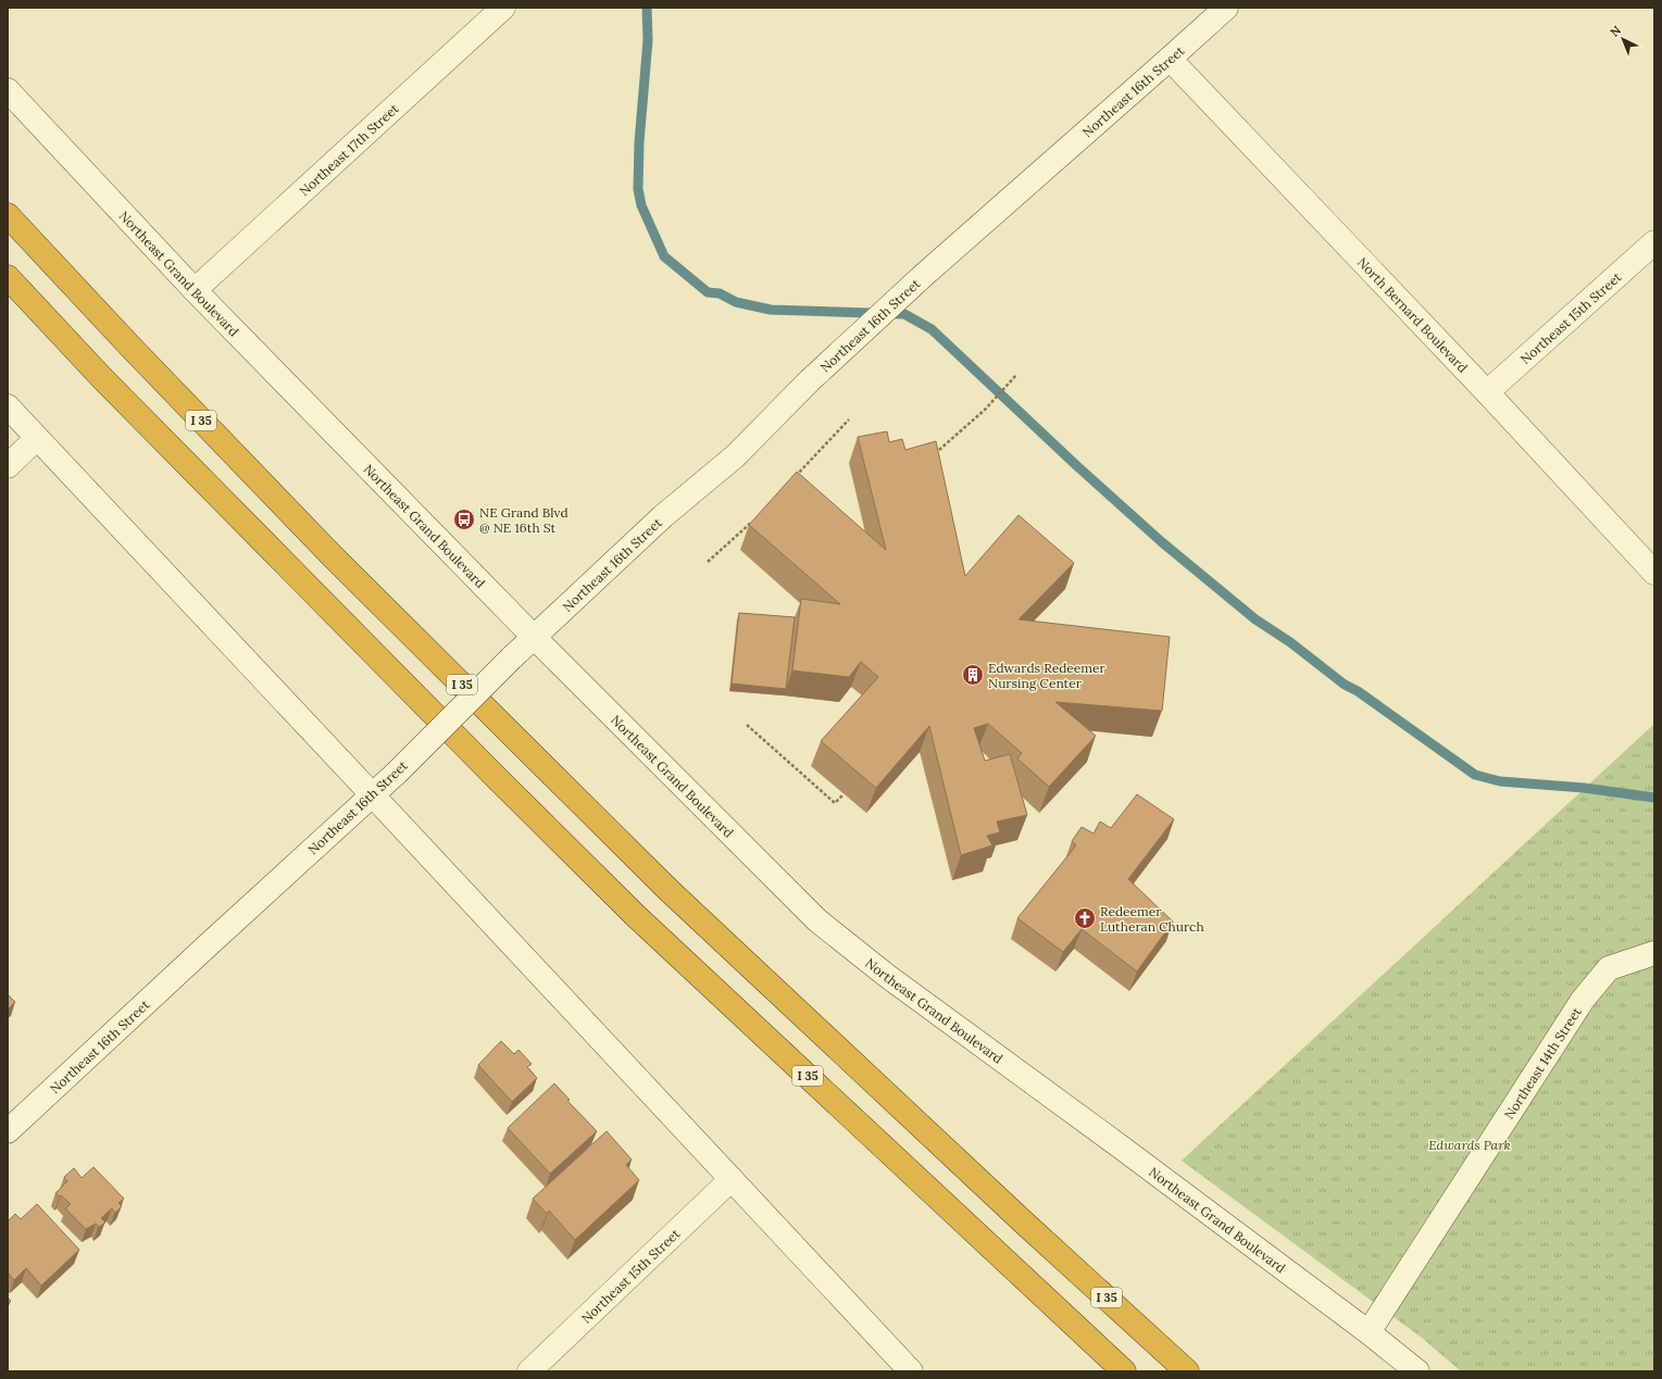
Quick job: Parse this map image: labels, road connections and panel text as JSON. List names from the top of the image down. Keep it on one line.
{"streets":{"highway":["I 35"],"street":["Northeast 16th Street","Northeast 17th Street","Northeast Grand Boulevard","North Bernard Boulevard","Northeast 15th Street","Northeast 14th Street"]},"crossings":[["Northeast 16th Street","Northeast Grand Boulevard"],["Northeast 16th Street","North Bernard Boulevard"],["Northeast 17th Street","Northeast Grand Boulevard"],["Northeast Grand Boulevard","Northeast 14th Street"],["North Bernard Boulevard","Northeast 15th Street"]],"parks":["Edwards Park"],"places":{"bus stop":["NE Grand Blvd @ NE 16th St"],"building":["Edwards Redeemer Nursing Center"],"church":["Redeemer Lutheran Church"]},"north":"top left"}
